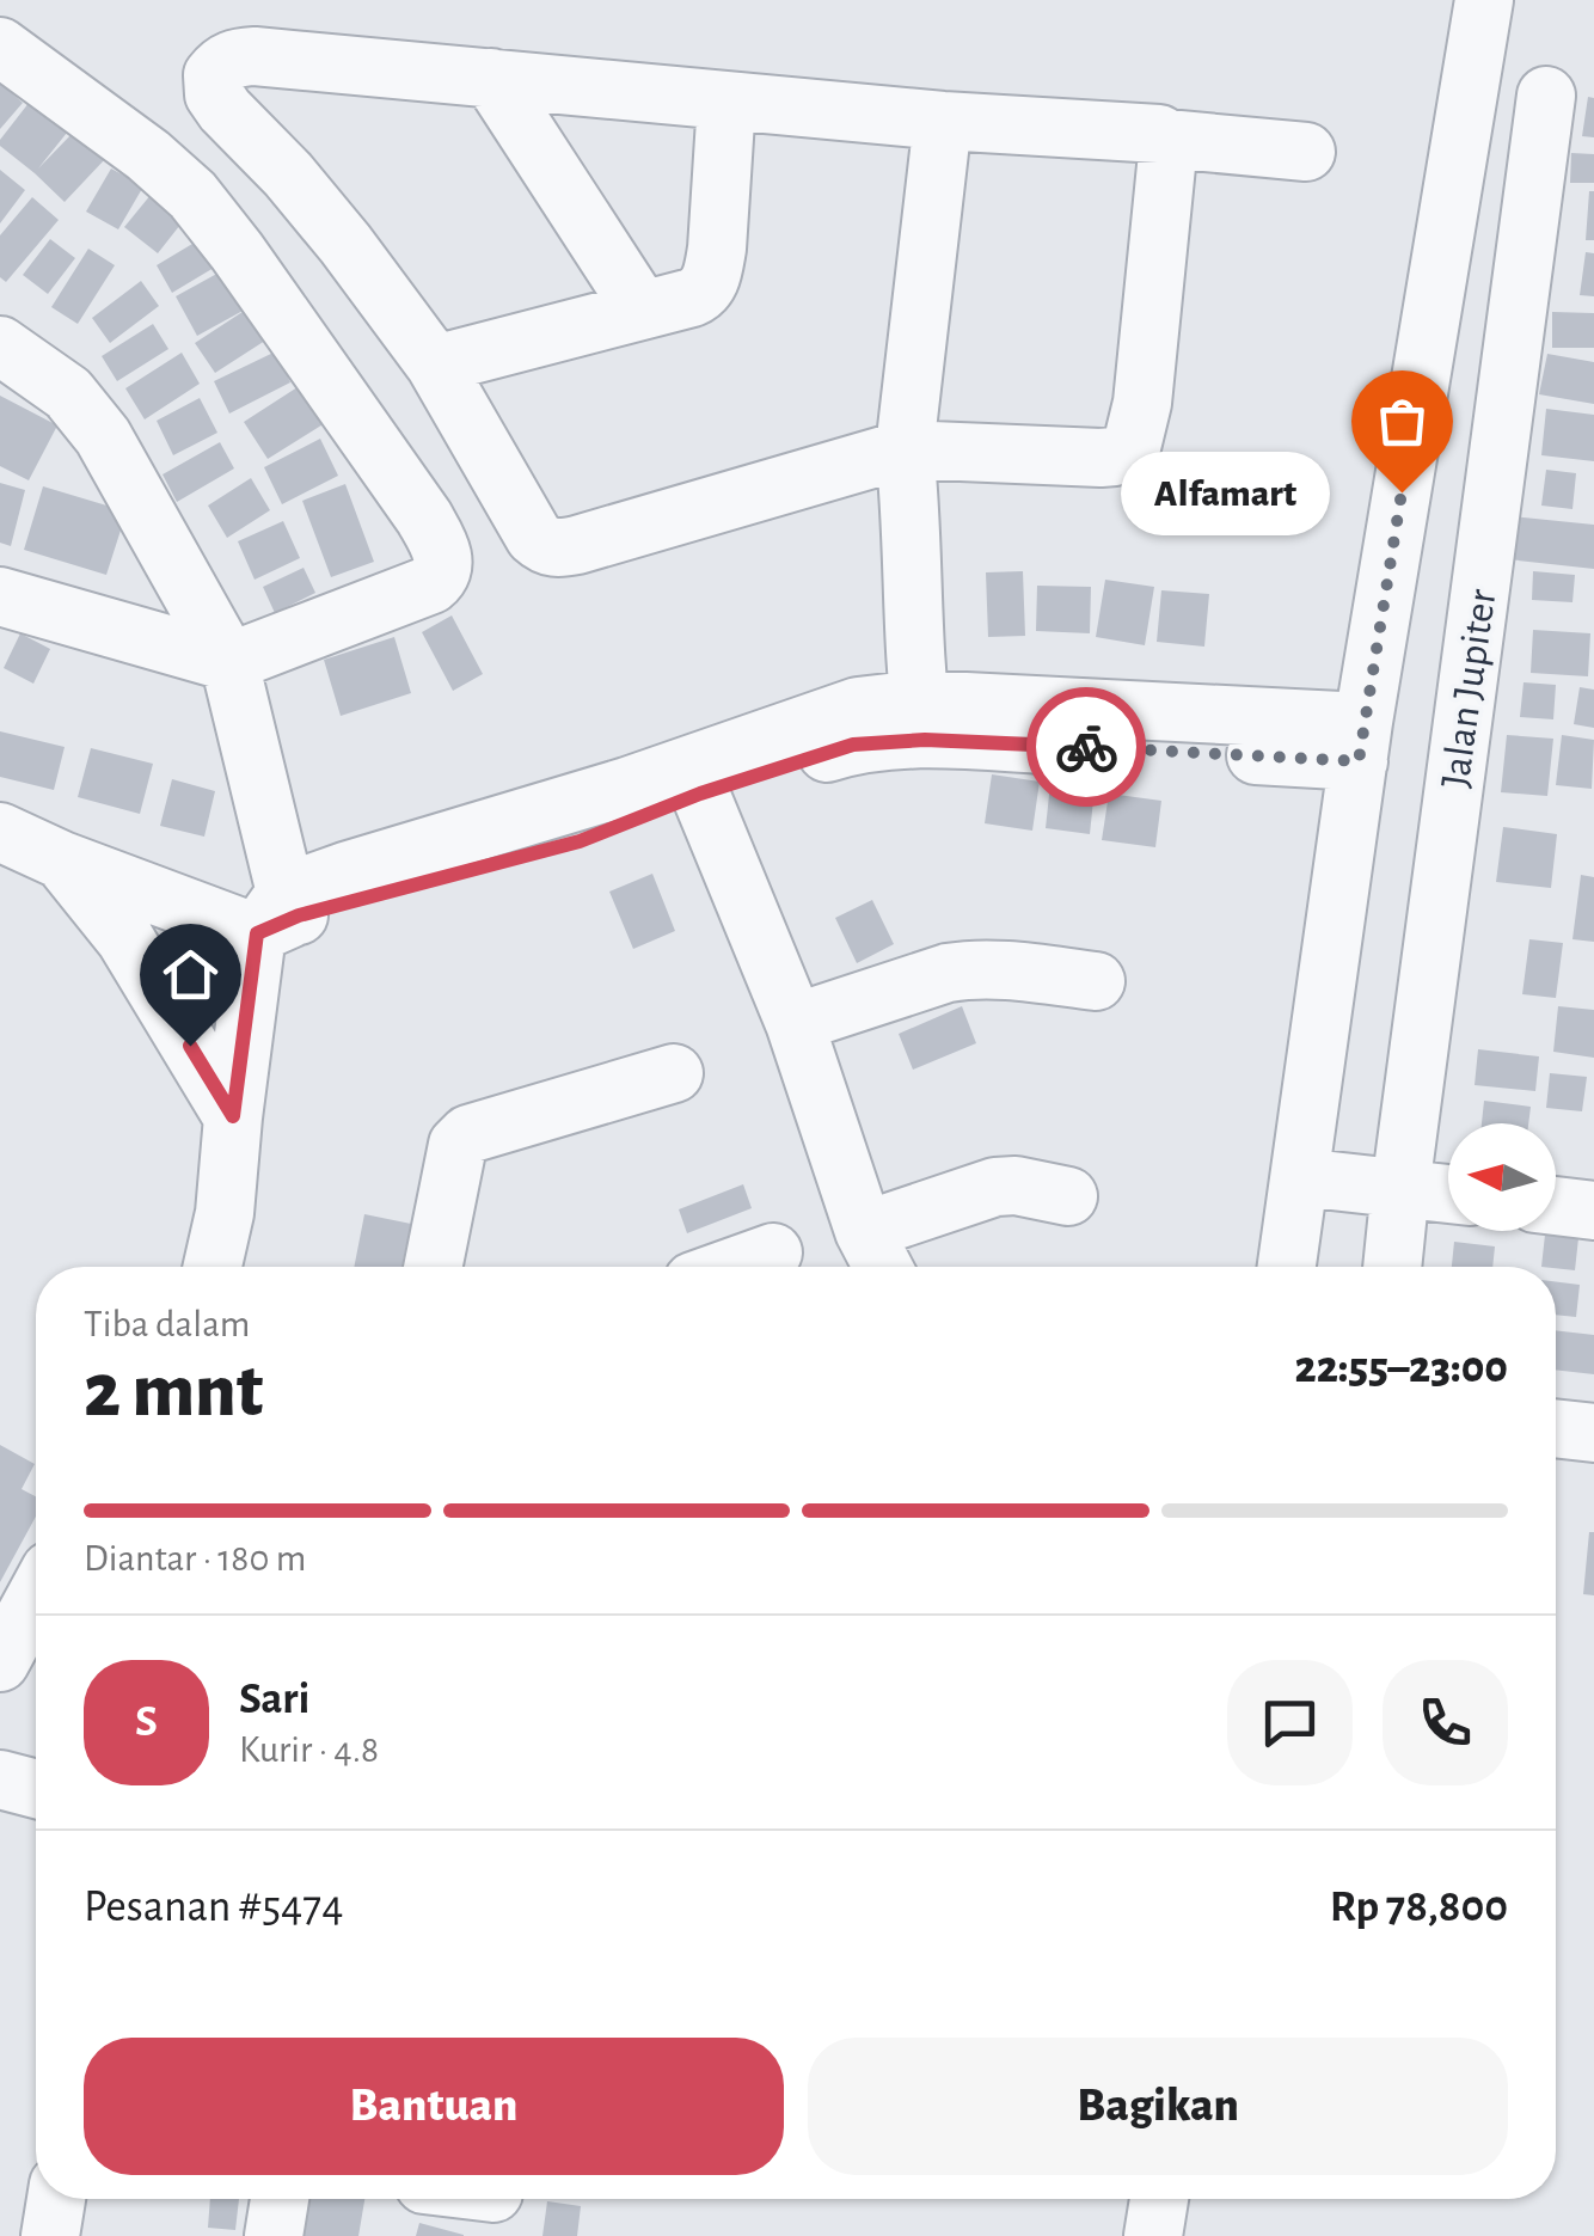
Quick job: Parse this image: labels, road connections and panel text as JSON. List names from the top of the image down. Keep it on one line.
{"streets":{"street":["Jalan Jupiter"]},"places":["Alfamart"],"north":"left","page":{"bubble":"Alfamart","heading":["2 mnt","Tiba dalam","22:55–23:00"],"panel":["Sari","Kurir · 4.8","Pesanan #5474","Rp 78,800"],"bar":"Diantar · 180 m","round":"S","buttons":["Bantuan","Bagikan"]}}
